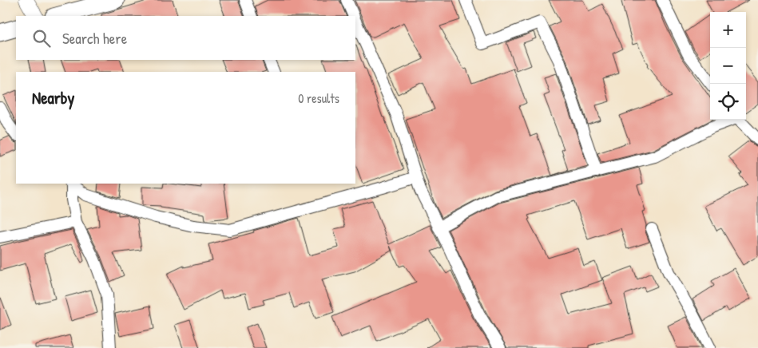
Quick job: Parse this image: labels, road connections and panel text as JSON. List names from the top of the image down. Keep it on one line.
{"page":{"map_buttons":["+","−"],"search":"Search here","heading":["Nearby","0 results"]}}
